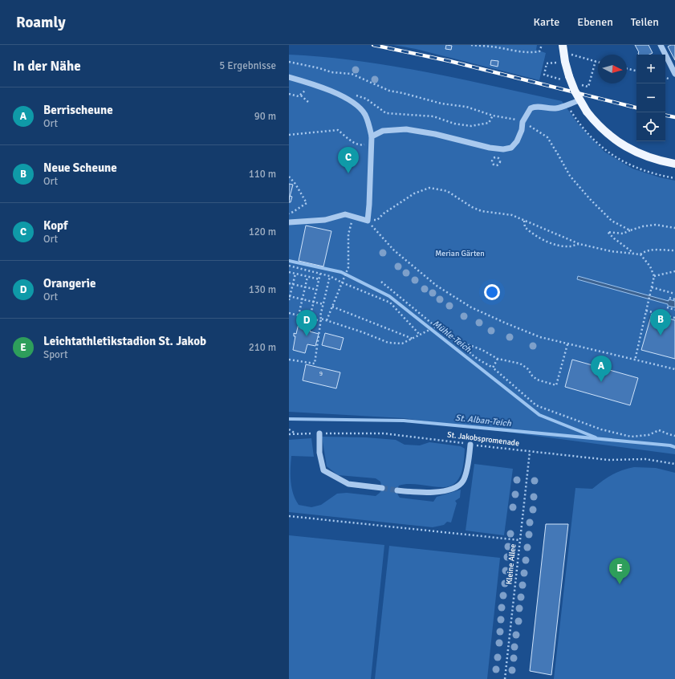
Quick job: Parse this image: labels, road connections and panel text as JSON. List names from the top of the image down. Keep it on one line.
{"streets":{"path":["St. Jakobspromenade","Kleine Allee"]},"crossings":[["St. Jakobspromenade","Kleine Allee"]],"water":["Mühle-Teich","St. Alban-Teich"],"parks":["Merian Gärten"],"house_numbers":["9"],"north":"right","page":{"header":"Roamly","nav":["Karte","Ebenen","Teilen"],"heading":["In der Nähe","5 Ergebnisse"],"map_buttons":["+","−"],"list":[{"mark":"A","name":"Berrischeune","note":"Ort","value":"90 m"},{"mark":"B","name":"Neue Scheune","note":"Ort","value":"110 m"},{"mark":"C","name":"Kopf","note":"Ort","value":"120 m"},{"mark":"D","name":"Orangerie","note":"Ort","value":"130 m"},{"mark":"E","name":"Leichtathletikstadion St. Jakob","note":"Sport","value":"210 m"}],"pins":["C","B","D","A","E"]}}
